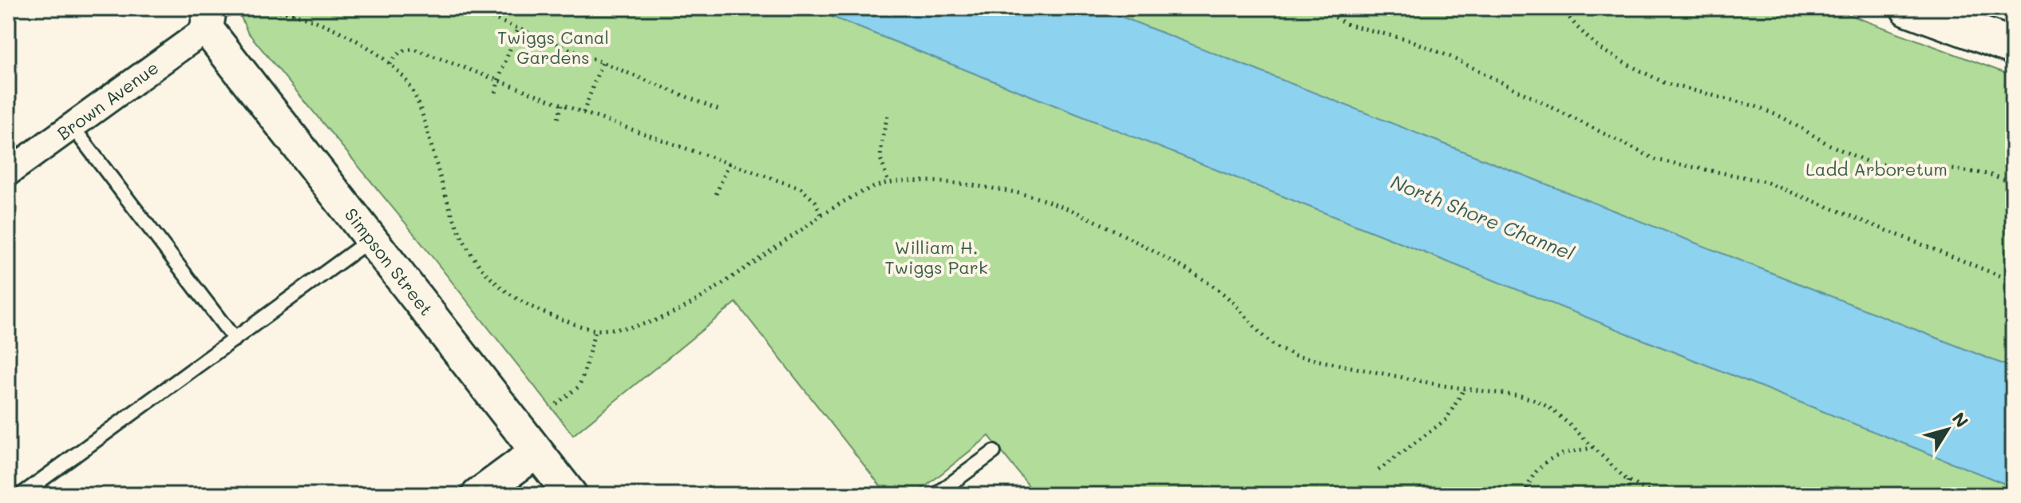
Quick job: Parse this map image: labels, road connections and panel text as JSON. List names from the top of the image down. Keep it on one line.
{"streets":{"street":["Brown Avenue","Simpson Street"]},"crossings":[["Brown Avenue","Simpson Street"]],"water":["North Shore Channel"],"parks":["Twiggs Canal Gardens","Ladd Arboretum","William H. Twiggs Park"],"north":"top right"}
